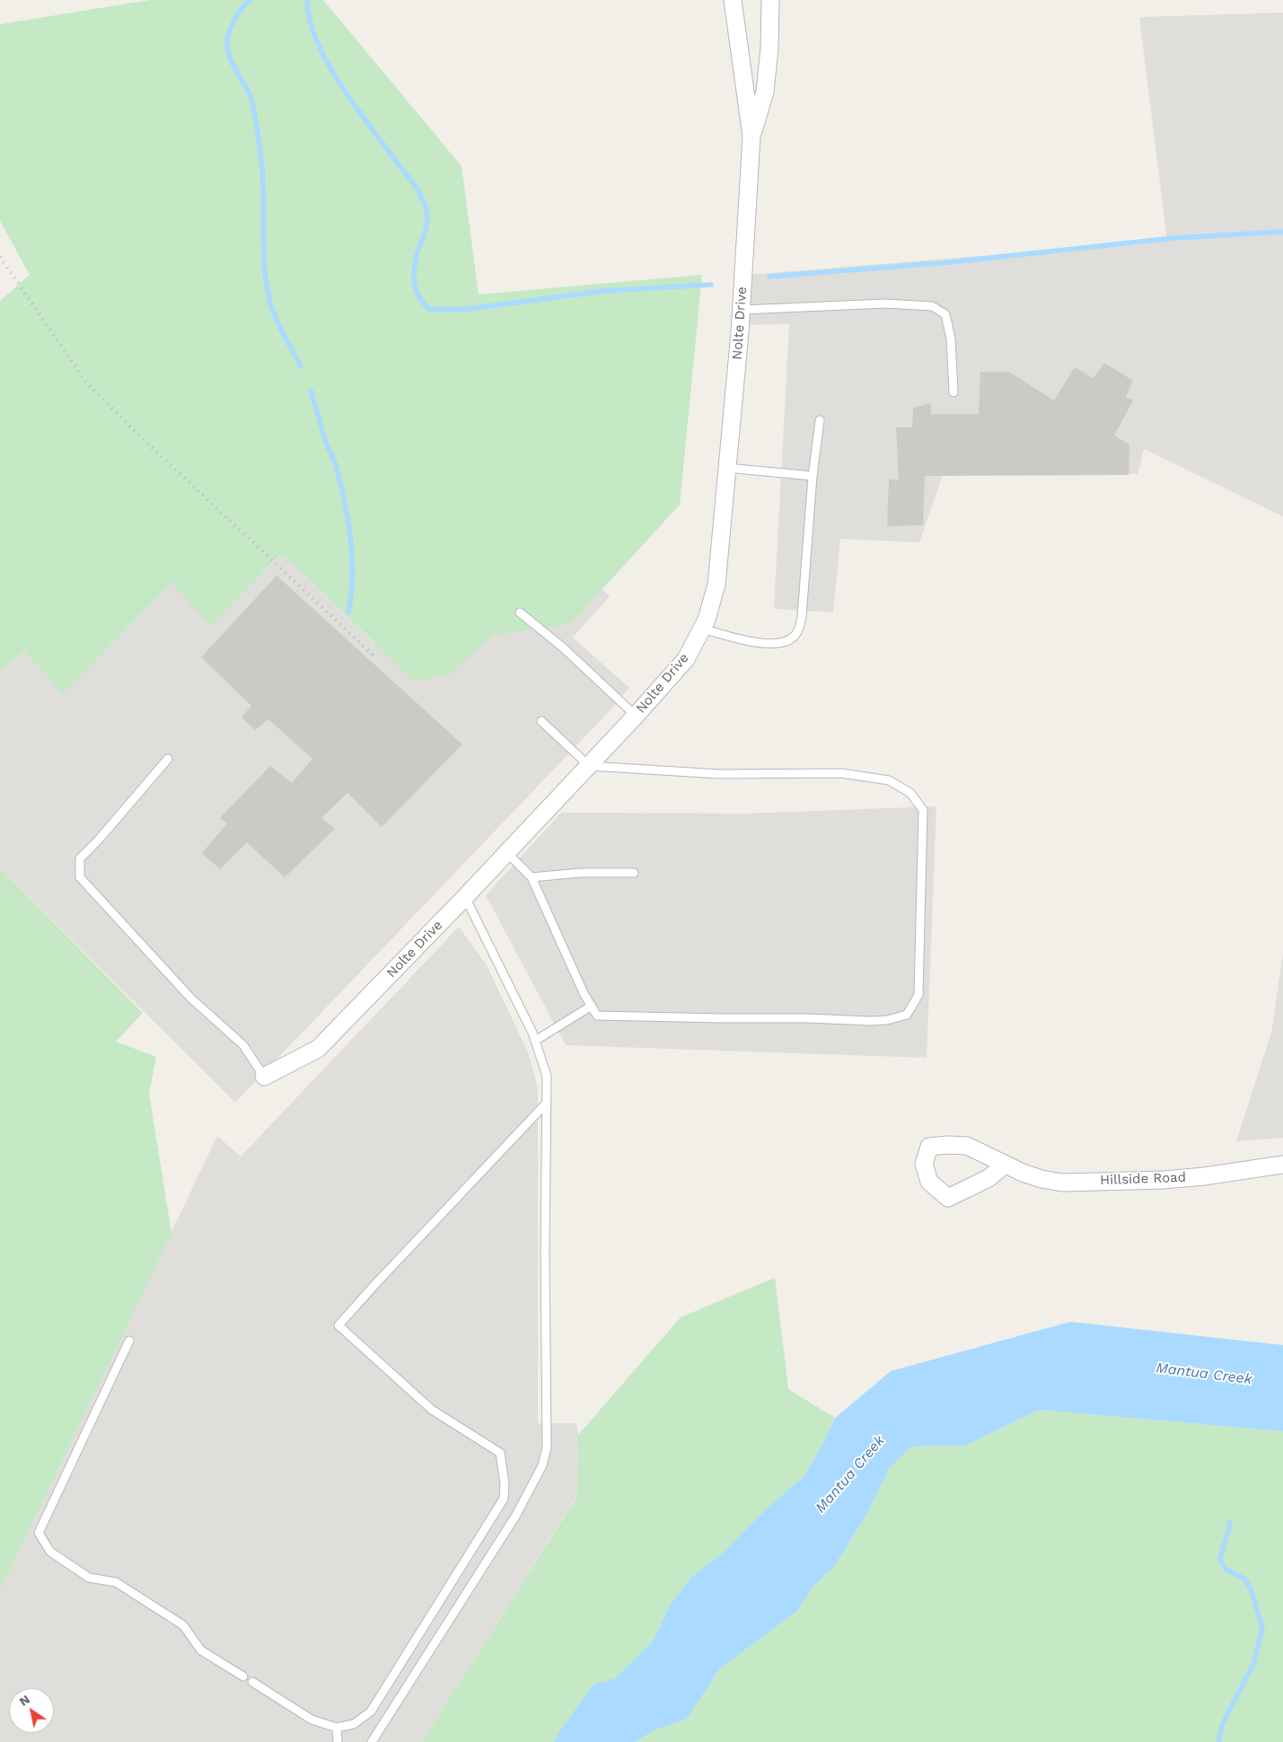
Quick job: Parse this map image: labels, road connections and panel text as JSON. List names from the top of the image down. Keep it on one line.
{"streets":{"street":["Nolte Drive","Hillside Road"]},"water":["Mantua Creek"],"north":"top left"}
